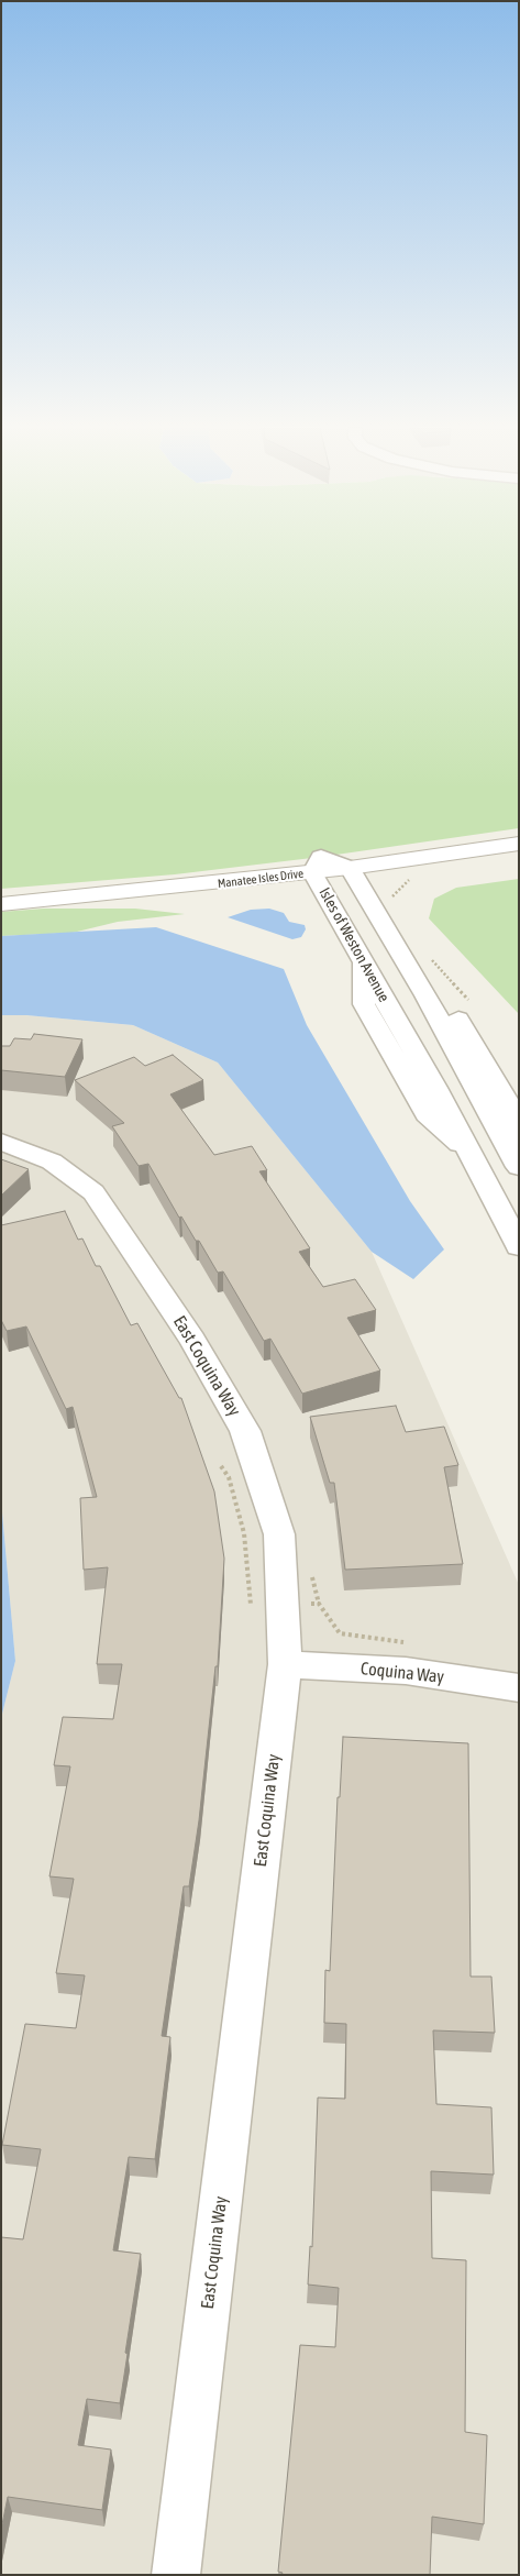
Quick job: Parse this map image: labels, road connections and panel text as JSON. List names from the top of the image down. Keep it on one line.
{"streets":{"street":["Manatee Isles Drive","Isles of Weston Avenue","East Coquina Way","Coquina Way"]},"crossings":[["Manatee Isles Drive","Isles of Weston Avenue"],["East Coquina Way","Coquina Way"]]}
